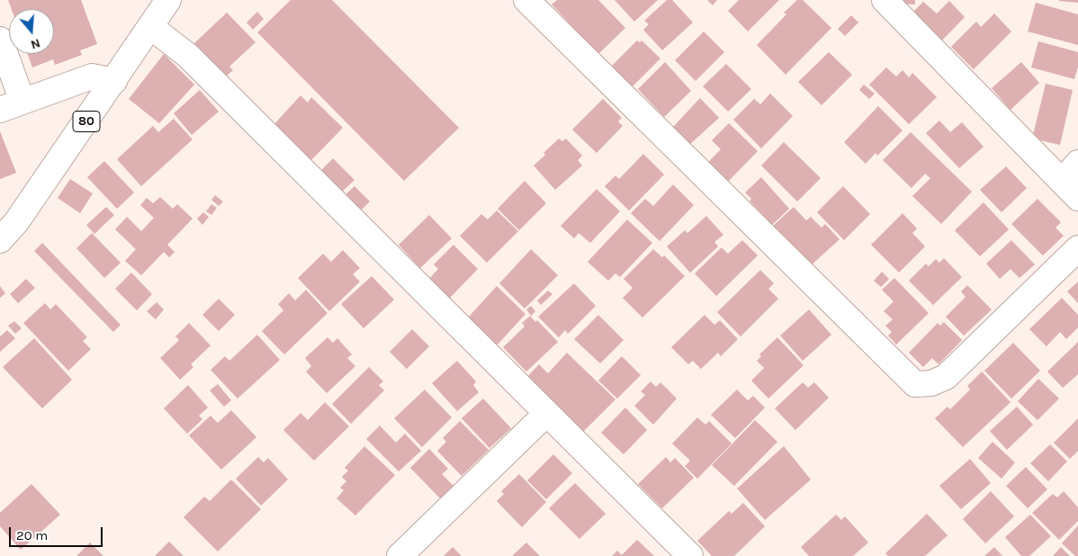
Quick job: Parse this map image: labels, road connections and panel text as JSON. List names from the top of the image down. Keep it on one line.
{"streets":{"street":["80"]},"scale_bar":"20 m","north":"bottom"}
